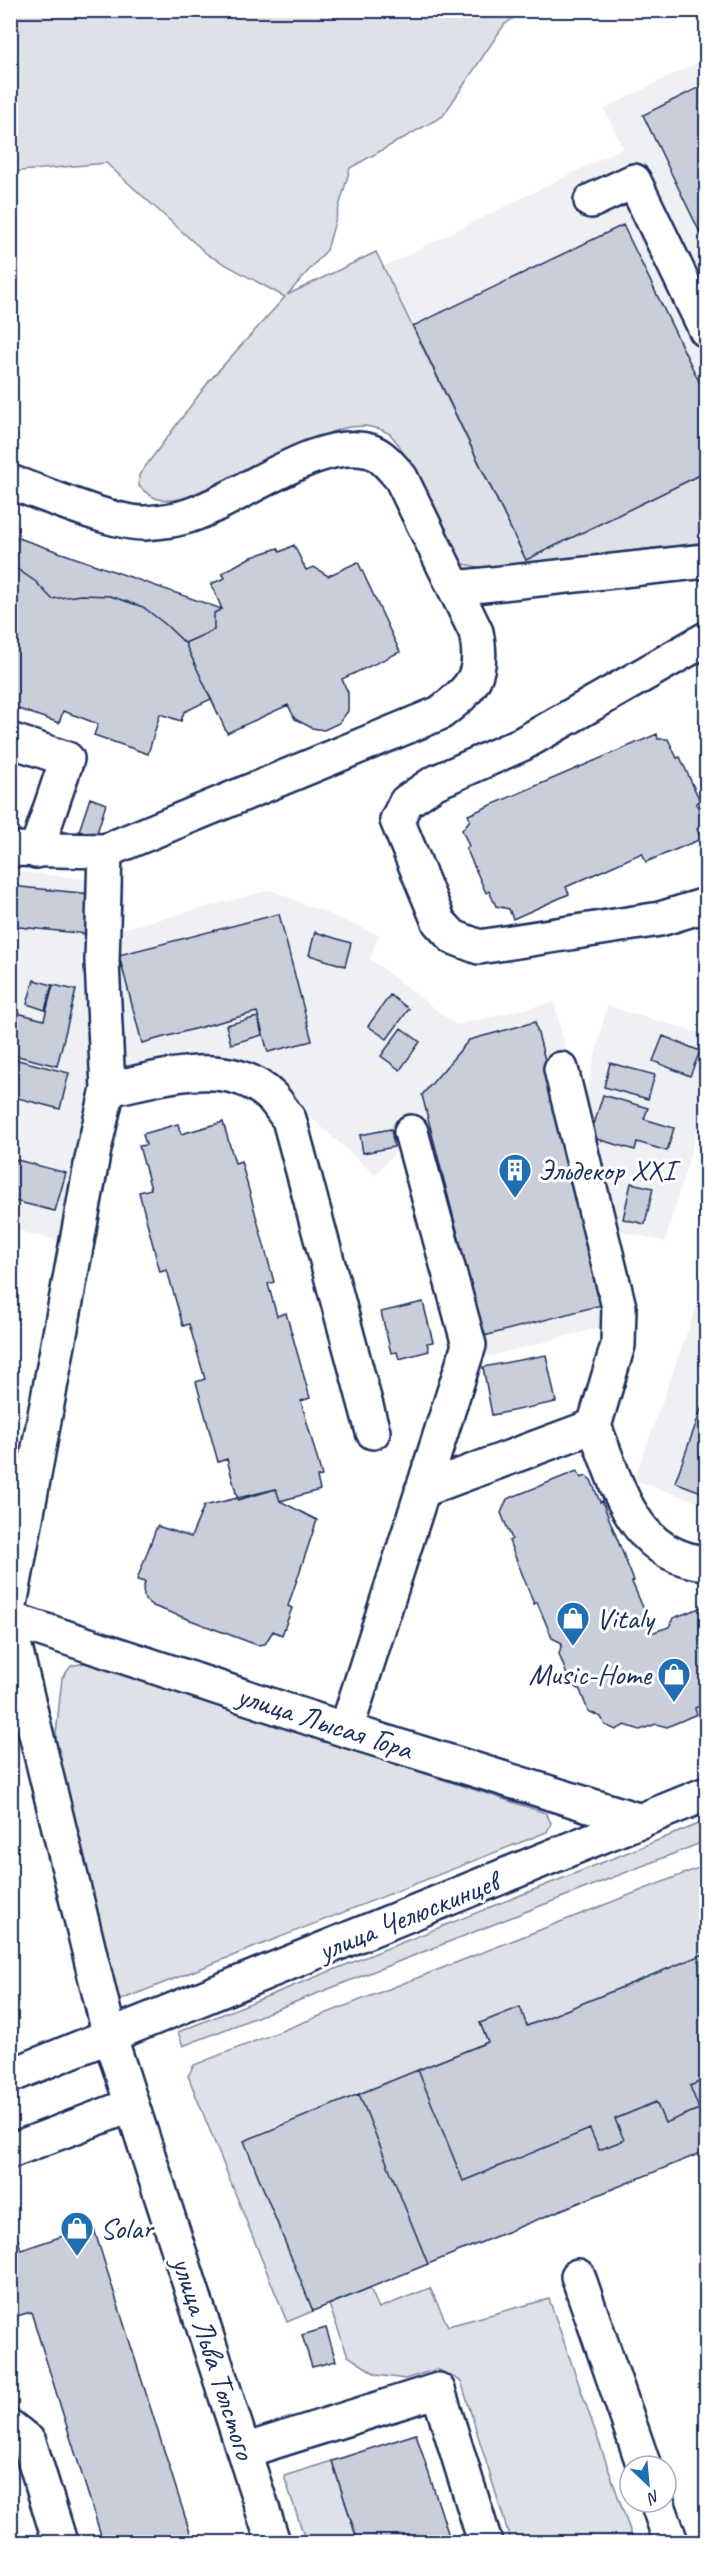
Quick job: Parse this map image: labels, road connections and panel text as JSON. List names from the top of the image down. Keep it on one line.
{"streets":{"street":["улица Лысая Гора","улица Челюскинцев","улица Льва Толстого"]},"crossings":[["улица Лысая Гора","улица Челюскинцев"],["улица Челюскинцев","улица Льва Толстого"]],"places":{"building":["Эльдекор XXI"],"shop":["Vitaly","Music-Home","Solar"]},"north":"bottom right"}
